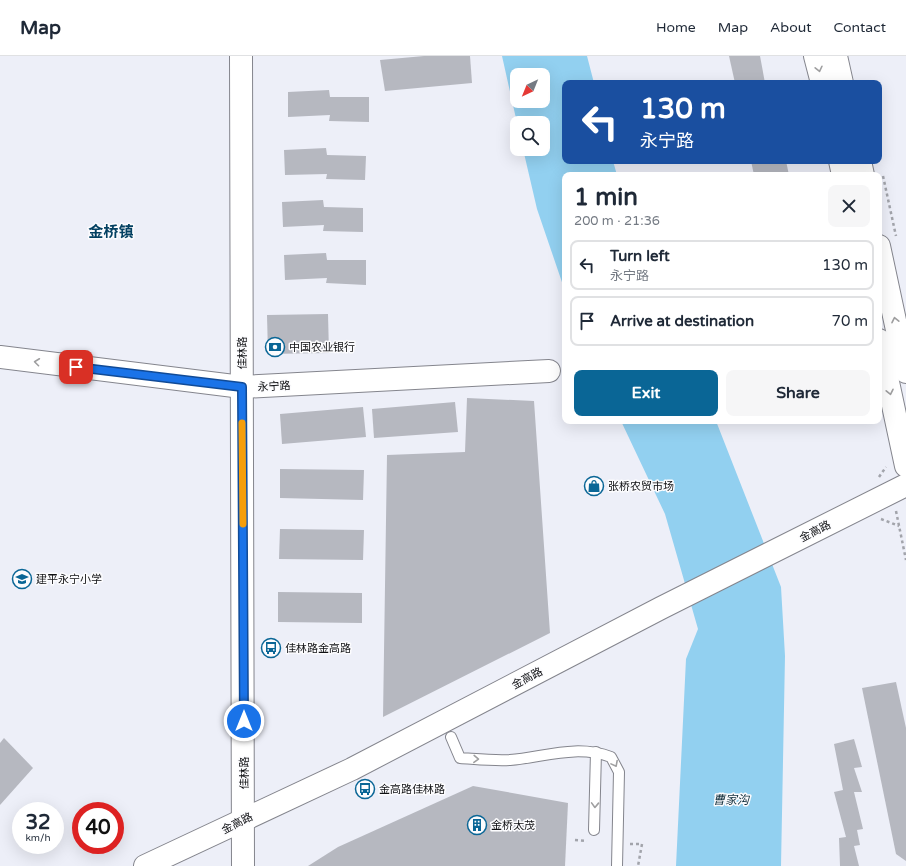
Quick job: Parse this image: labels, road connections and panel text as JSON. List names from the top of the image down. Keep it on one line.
{"streets":{"street":["佳林路","永宁路","金高路"]},"crossings":[["佳林路","永宁路"],["佳林路","金高路"]],"one_way":["永宁路"],"districts":["金桥镇"],"water":["曹家沟"],"places":{"bank":["中国农业银行"],"shop":["张桥农贸市场"],"school or university":["建平永宁小学"],"bus stop":["佳林路金高路","金高路佳林路"],"building":["金桥太茂"]},"north":"bottom left","page":{"header":"Map","nav":["Home","Map","About","Contact"],"turn":["130 m","永宁路"],"heading":["1 min","200 m · 21:36"],"list":[{"name":"Turn left","note":"永宁路","value":"130 m"},{"name":"Arrive at destination","value":"70 m"}],"buttons":["Exit","Share"],"speed":"32 km/h","limit":"40"}}
